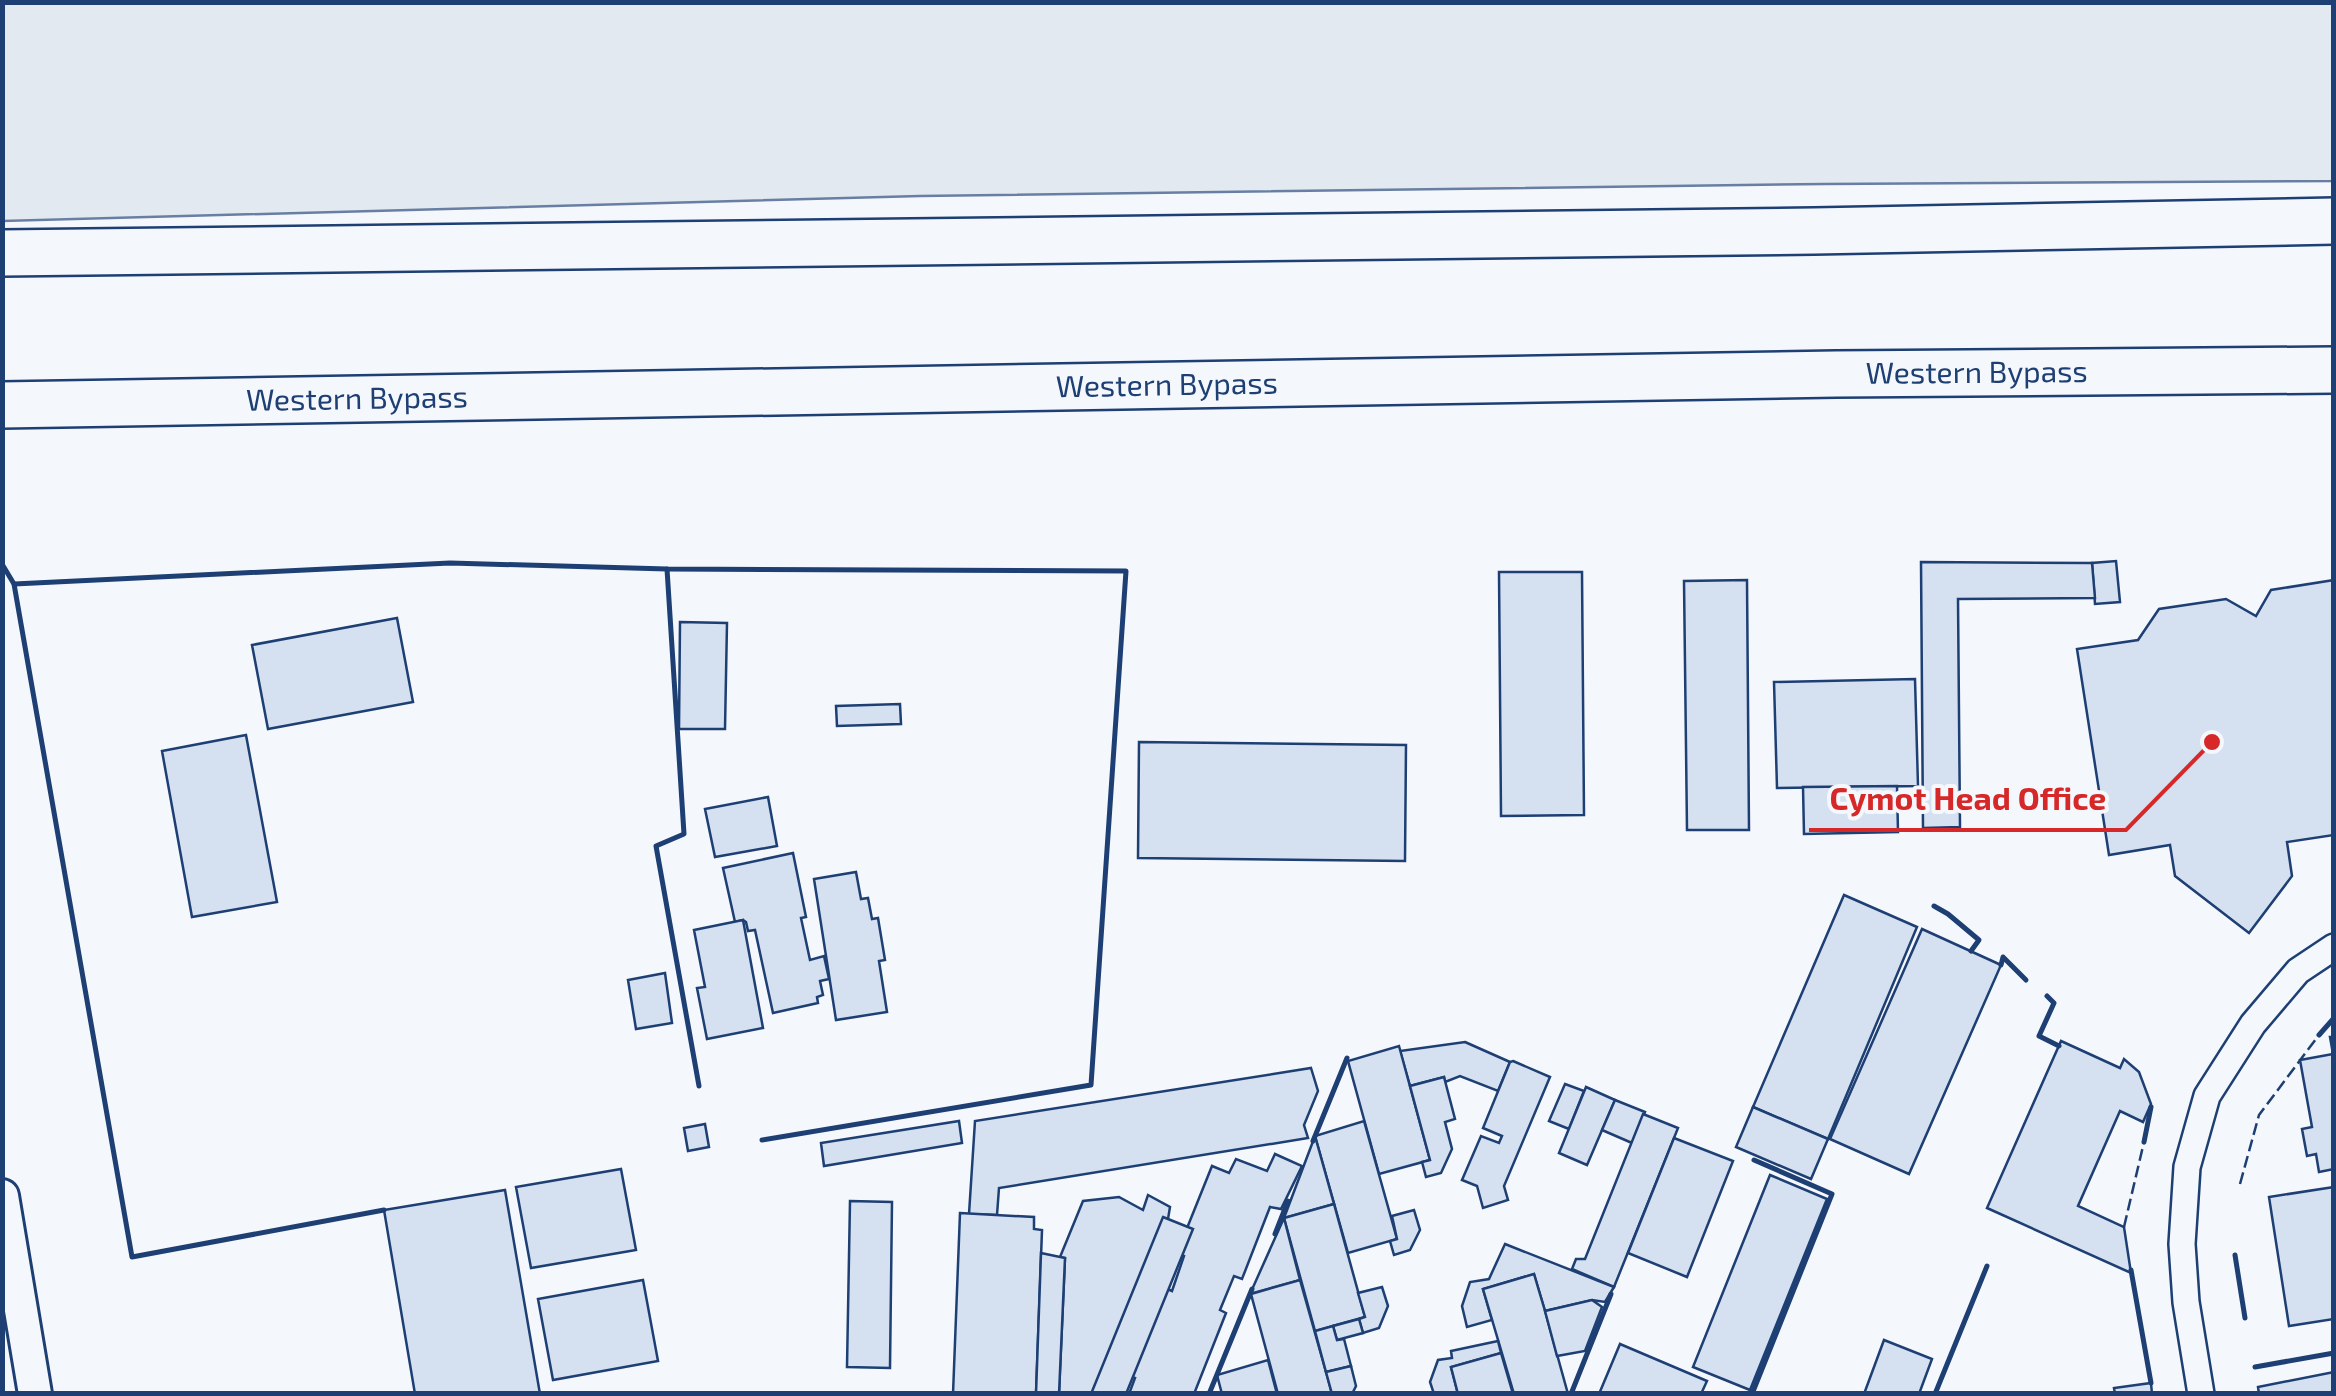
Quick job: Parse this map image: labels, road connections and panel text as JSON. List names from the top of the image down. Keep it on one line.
{"streets":{"highway":["Western Bypass"]},"places":["Cymot Head Office"]}
